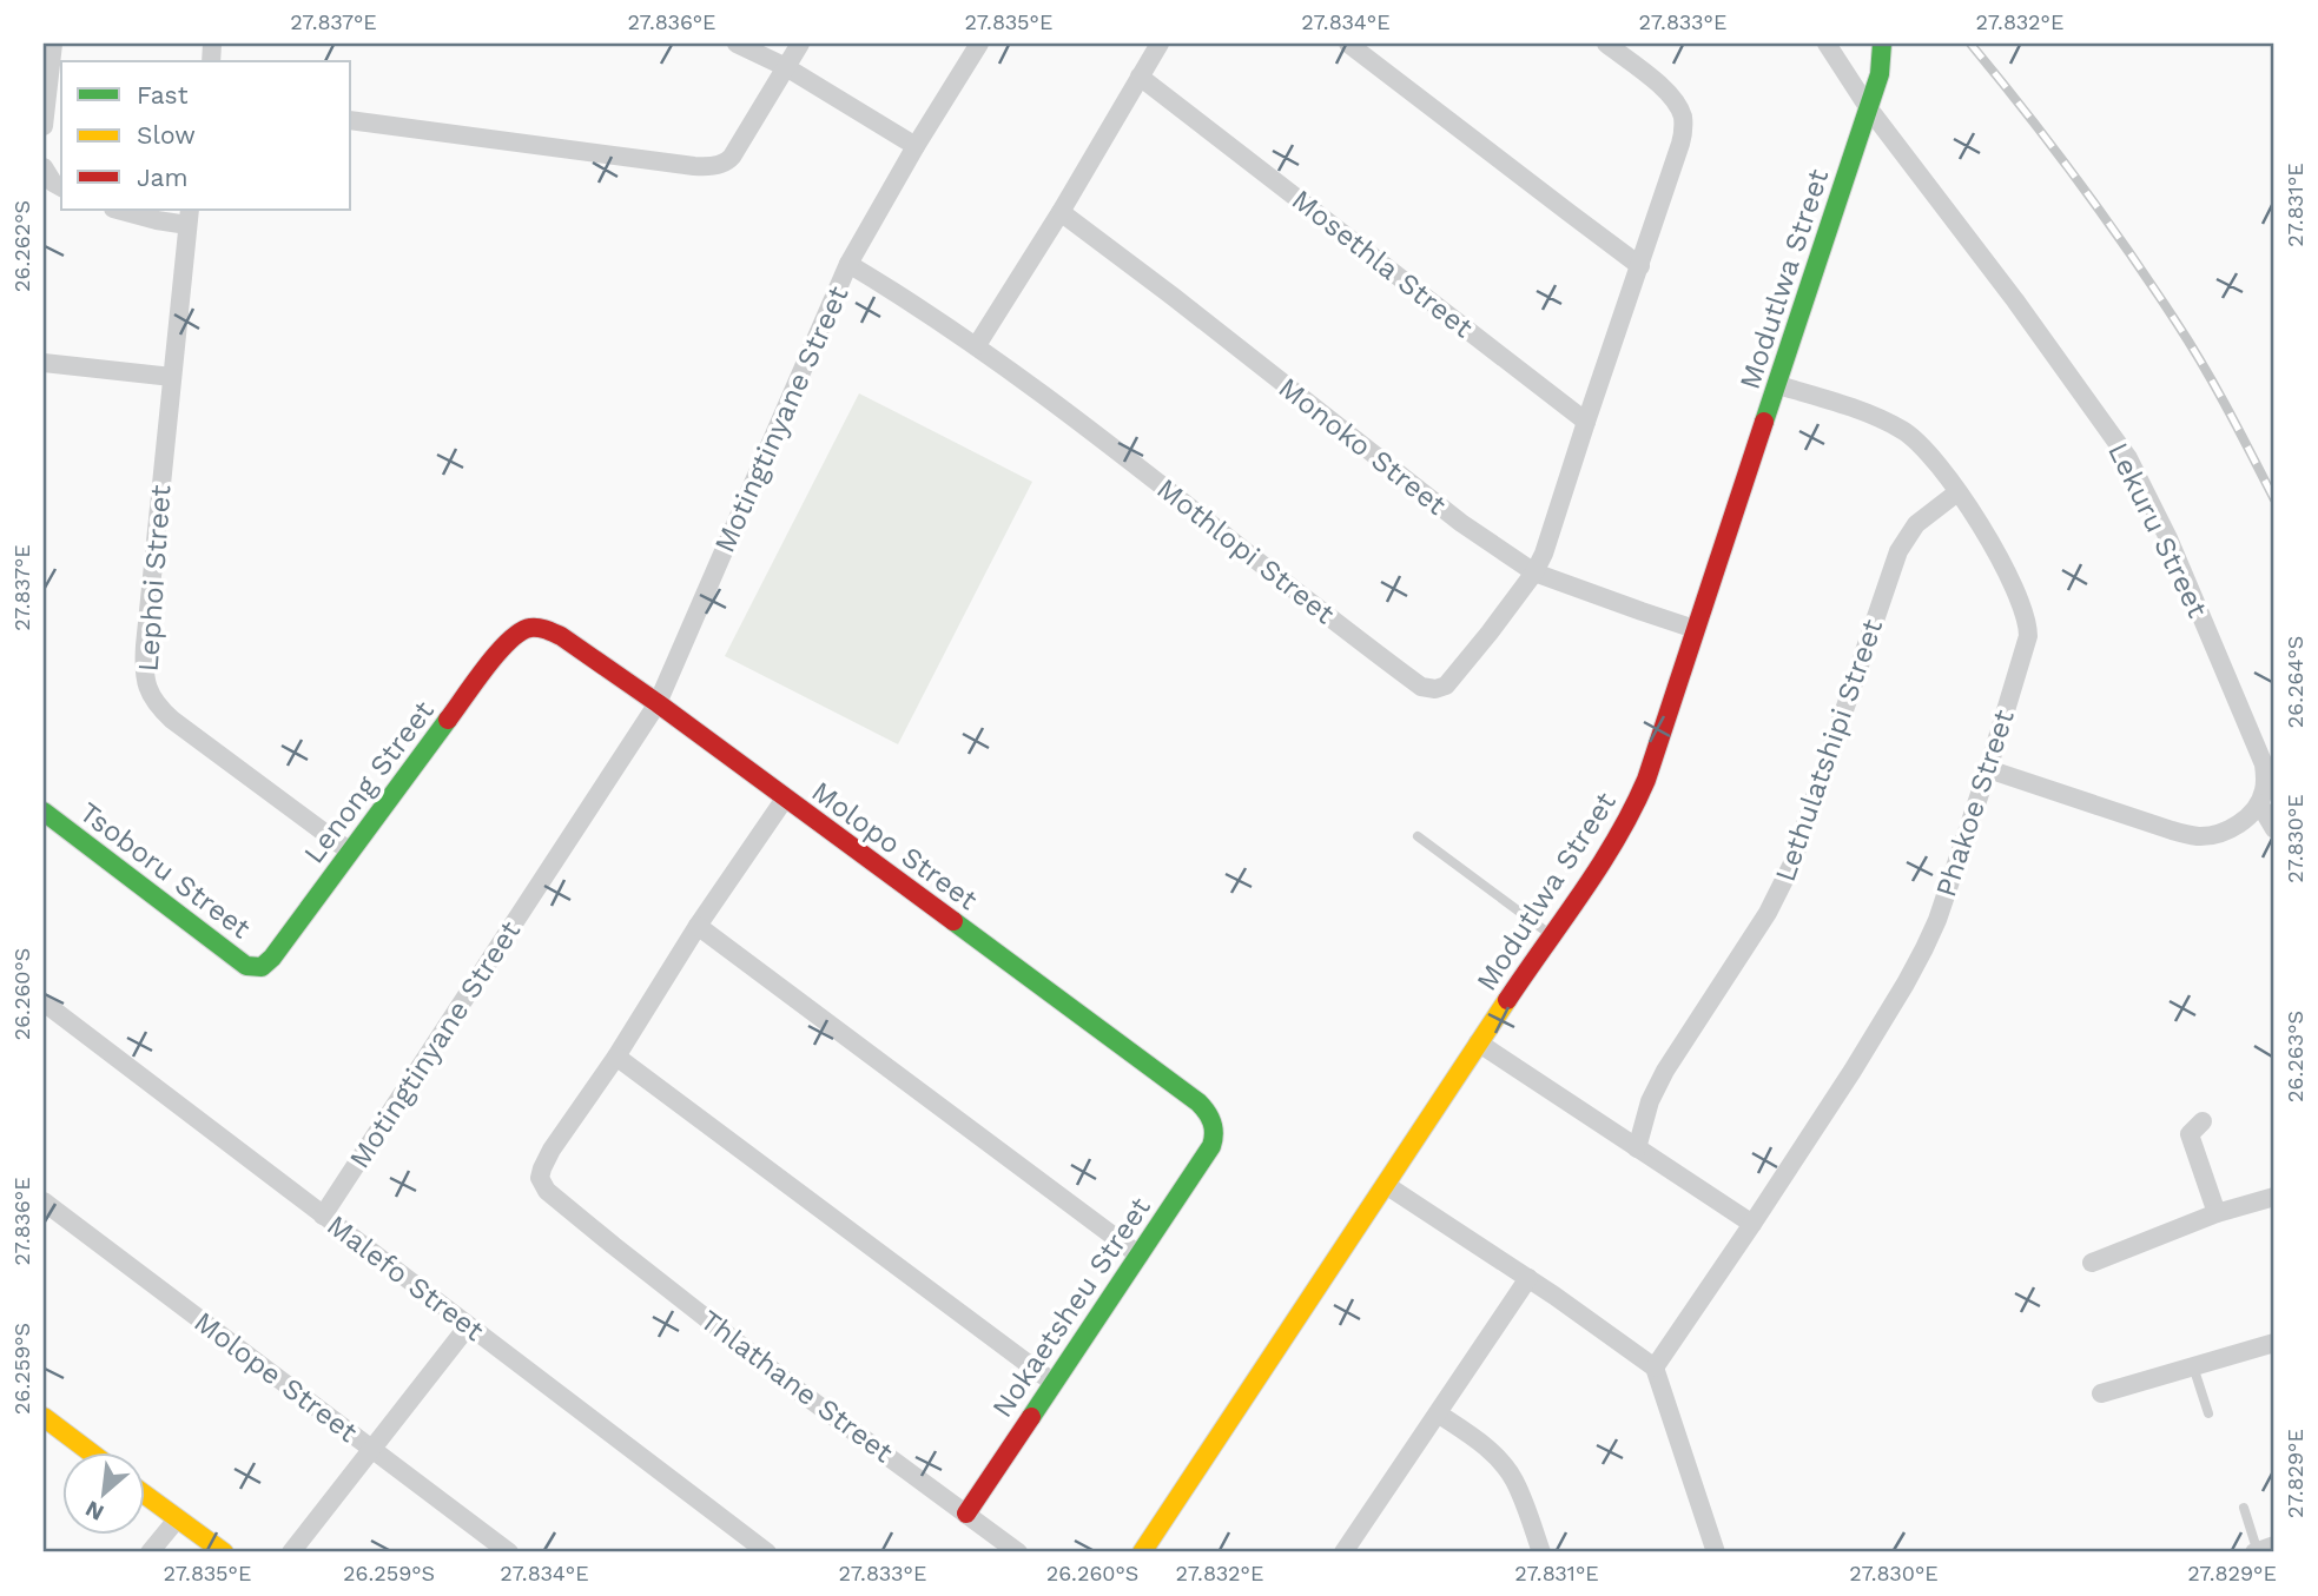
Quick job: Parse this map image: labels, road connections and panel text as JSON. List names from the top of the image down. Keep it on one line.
{"streets":{"street":["Mosethla Street","Modutlwa Street","Motingtinyane Street","Monoko Street","Lekuru Street","Mothlopi Street","Lephoi Street","Lethulatshipi Street","Lenong Street","Phakoe Street","Molopo Street","Tsoboru Street","Malefo Street","Nokaetsheu Street","Molope Street","Thlathane Street"]},"crossings":[["Modutlwa Street","Monoko Street"],["Modutlwa Street","Lekuru Street"],["Modutlwa Street","Phakoe Street"],["Motingtinyane Street","Mothlopi Street"],["Motingtinyane Street","Molopo Street"],["Motingtinyane Street","Malefo Street"],["Monoko Street","Mothlopi Street"],["Lephoi Street","Lenong Street"],["Lethulatshipi Street","Phakoe Street"],["Lenong Street","Molopo Street"],["Lenong Street","Tsoboru Street"],["Molopo Street","Nokaetsheu Street"],["Molopo Street","Thlathane Street"],["Nokaetsheu Street","Thlathane Street"]],"legend":["Fast","Slow","Jam"],"north":"bottom left","coordinates":["27.837°E","27.836°E","27.835°E","27.834°E","27.833°E","27.832°E","27.831°E","26.262°S","26.264°S","27.830°E","26.260°S","26.263°S","26.259°S","27.829°E"]}
